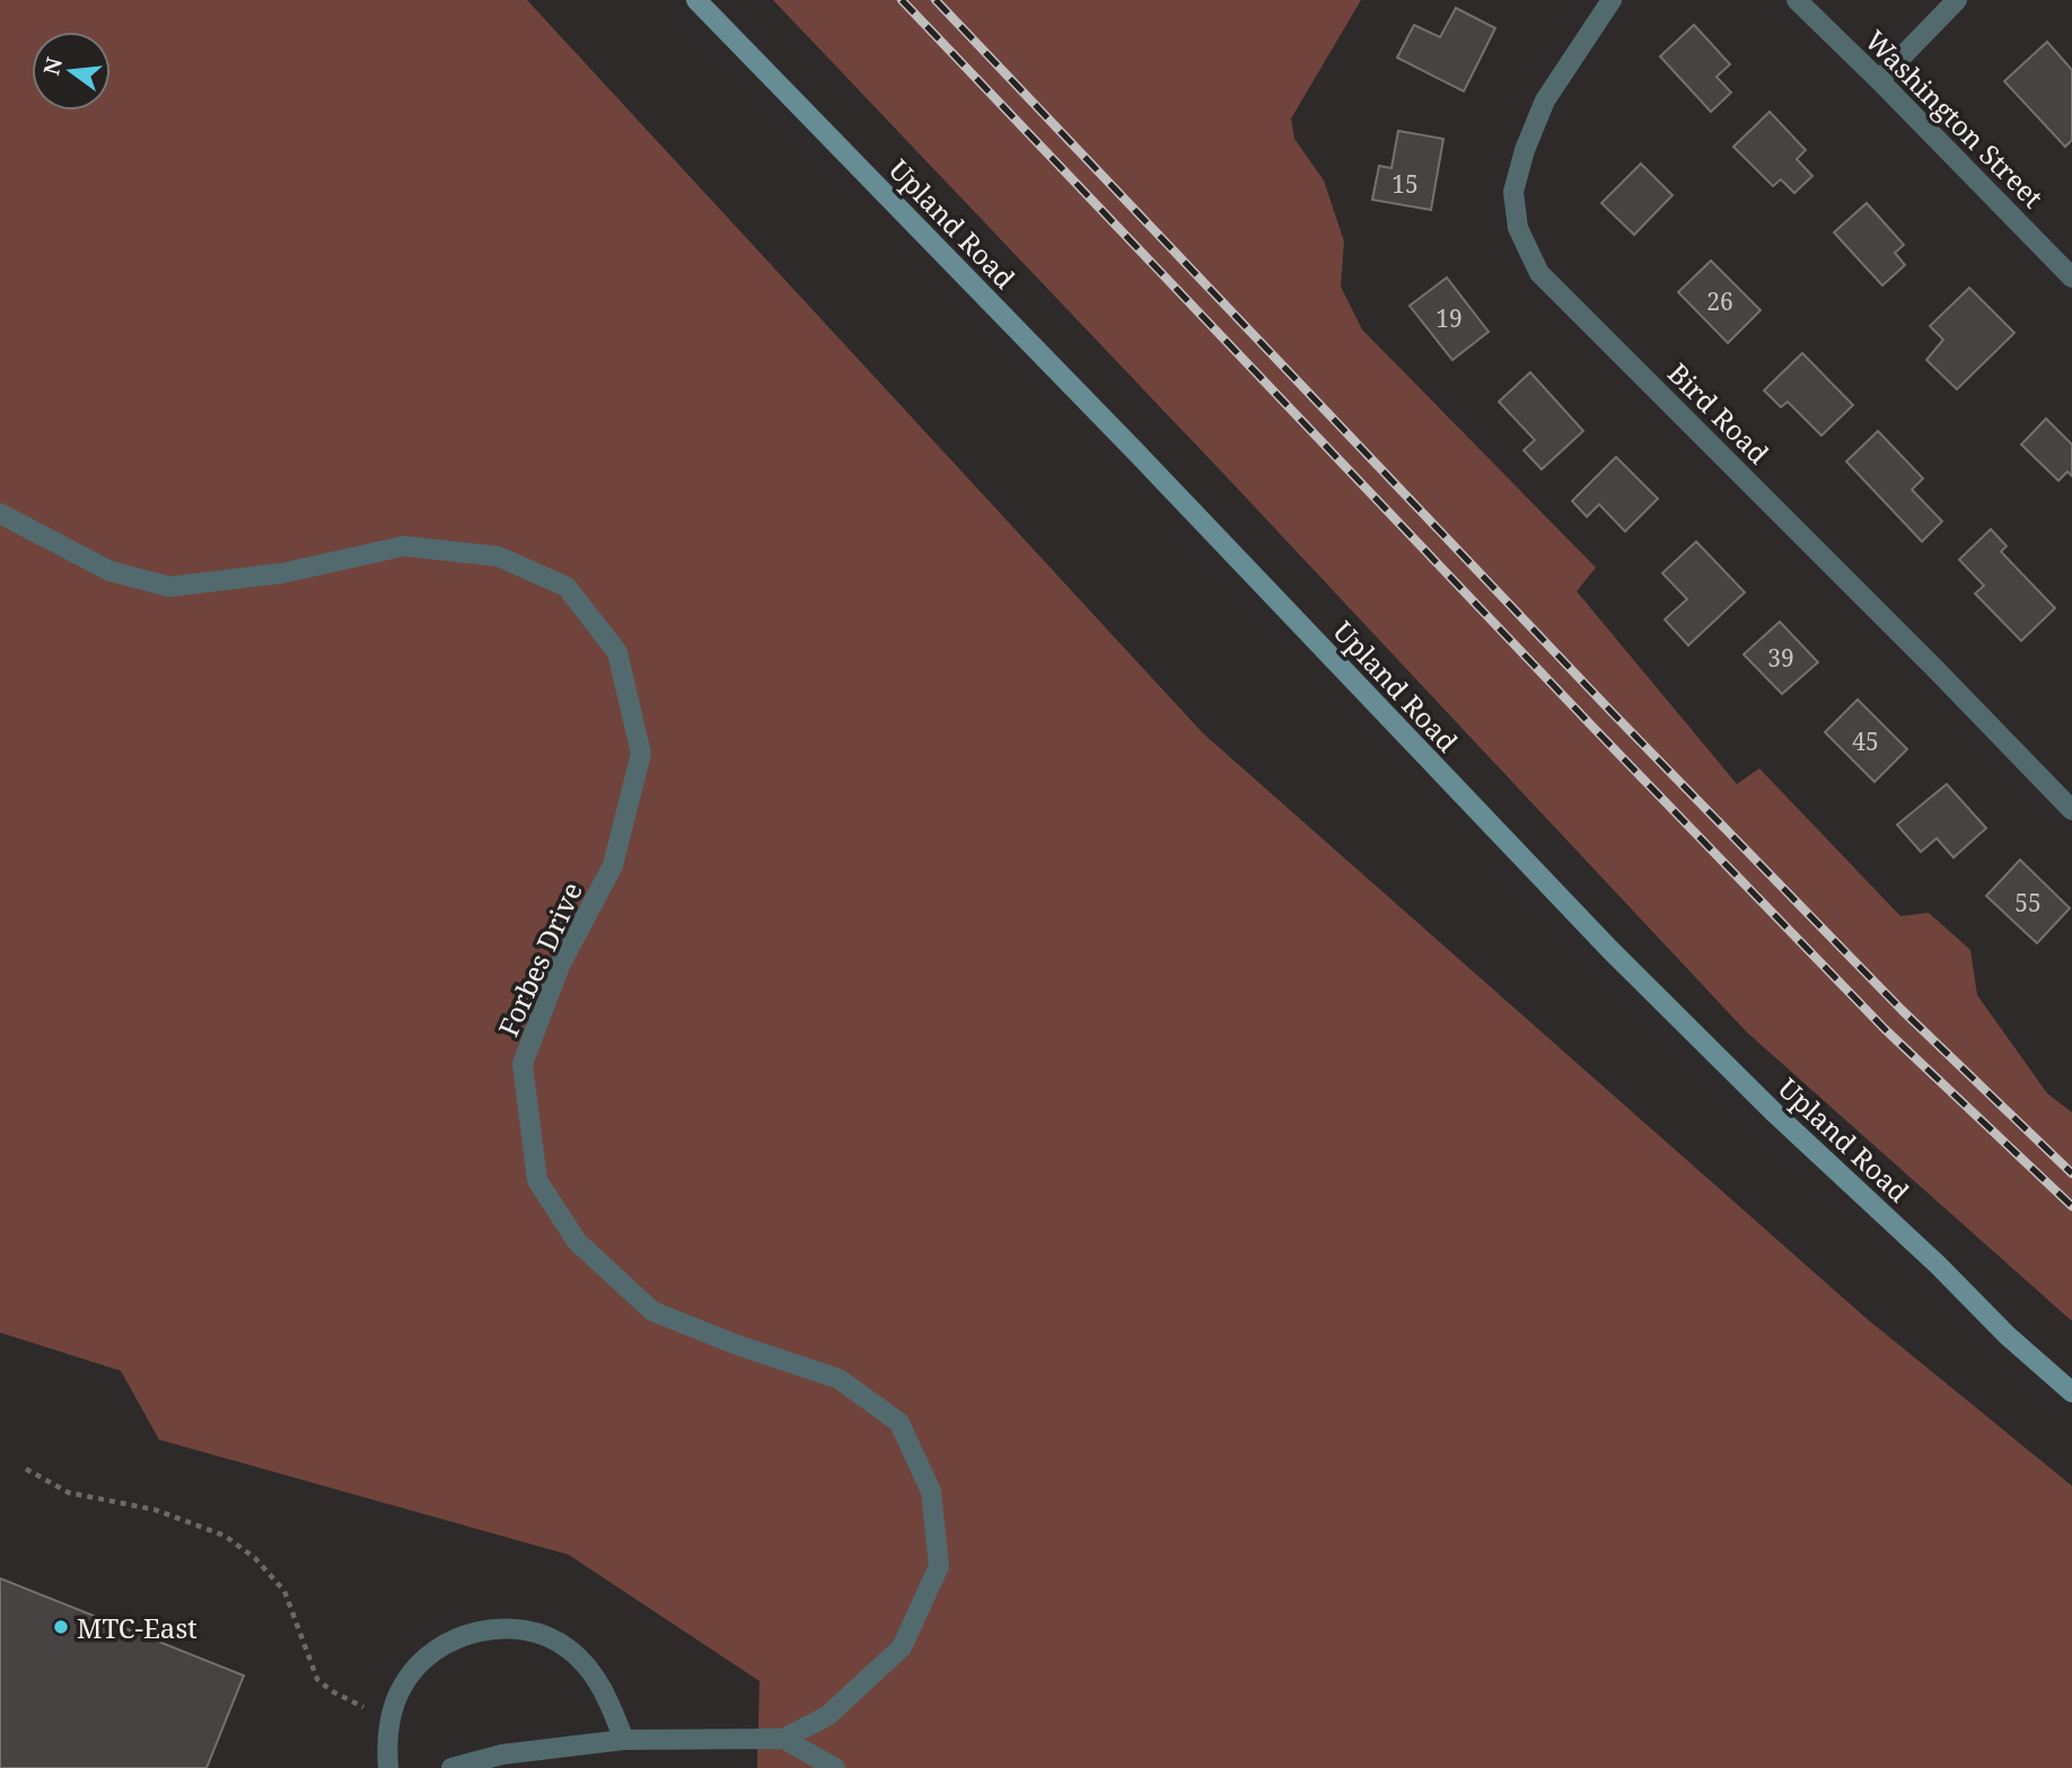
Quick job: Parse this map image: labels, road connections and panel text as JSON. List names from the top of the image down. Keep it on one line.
{"streets":{"main road":["Upland Road"],"street":["Washington Street","Bird Road","Forbes Drive"]},"places":["MTC-East"],"house_numbers":["15","26","19","39","45","55"],"north":"left"}
